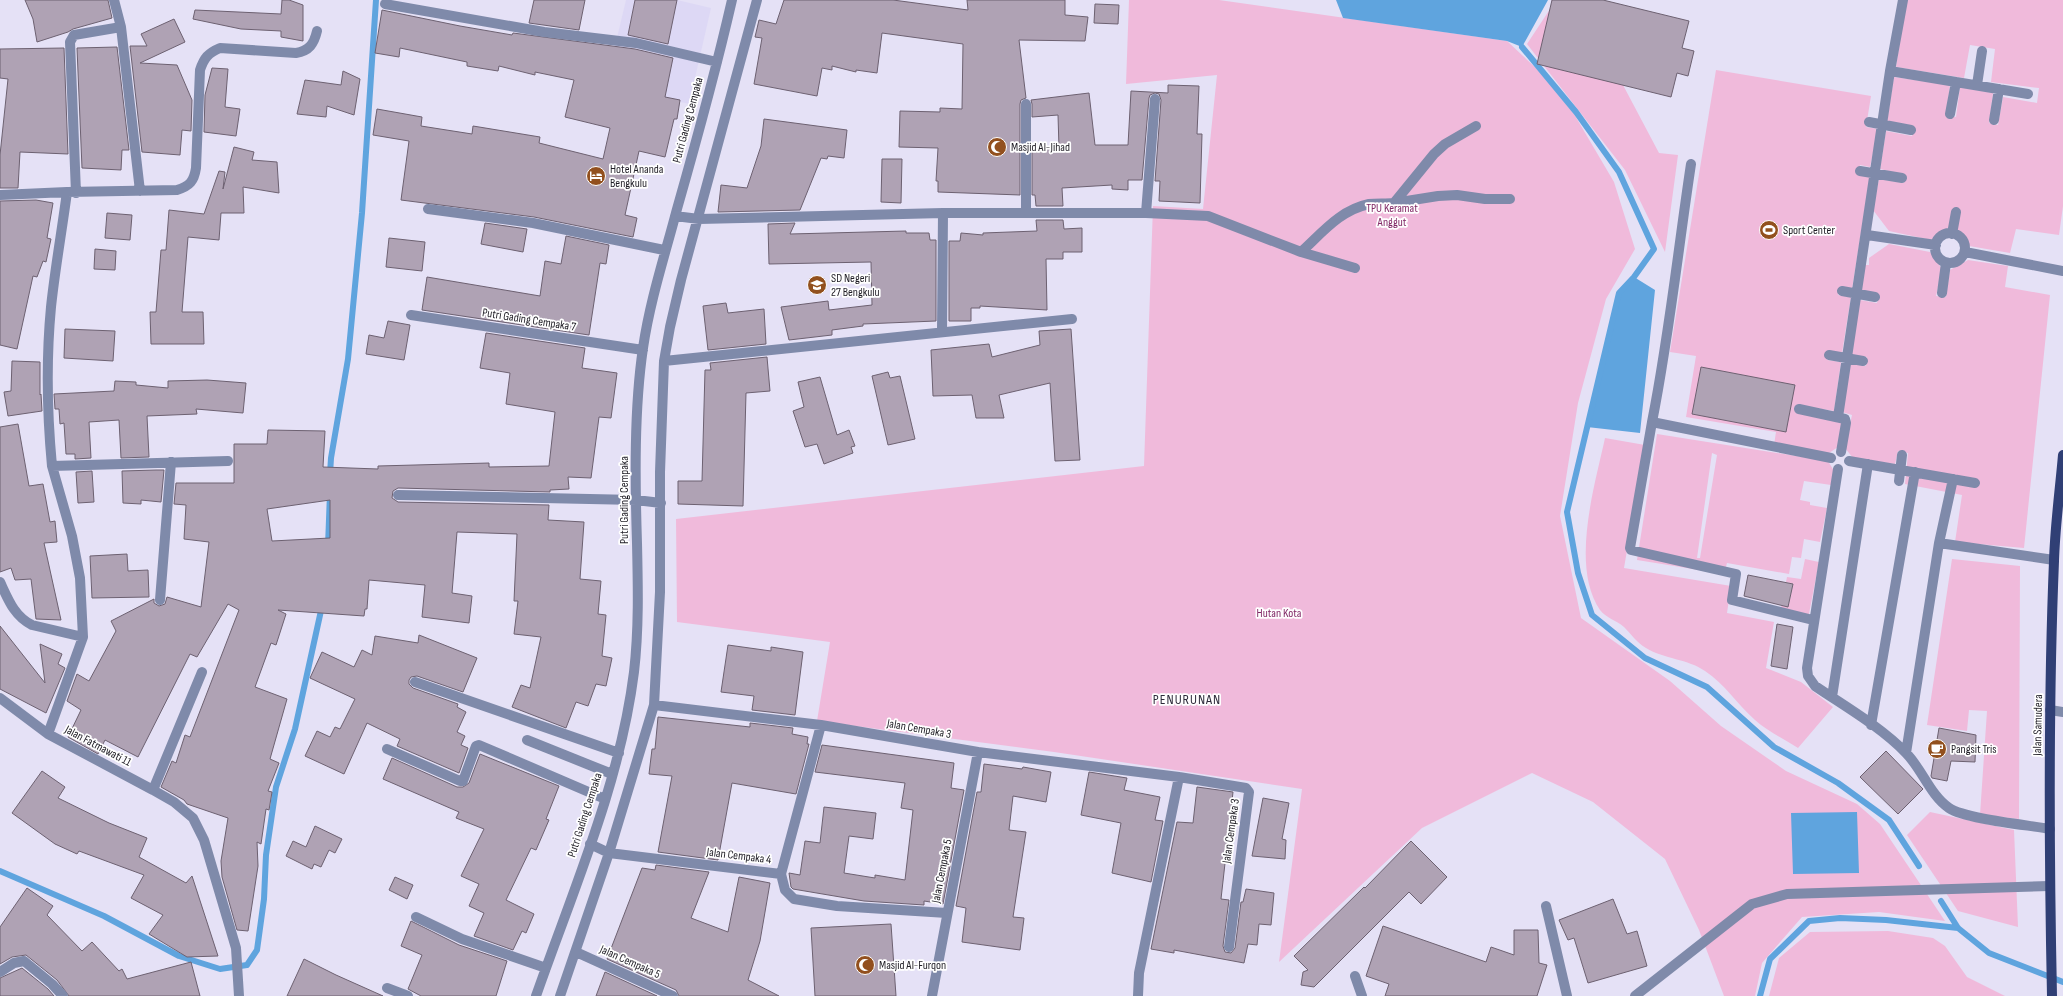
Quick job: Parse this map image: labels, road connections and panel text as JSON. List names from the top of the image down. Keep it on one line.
{"streets":{"main road":["Jalan Samudera"],"street":["Putri Gading Cempaka","Putri Gading Cempaka 7","Jalan Cempaka 3","Jalan Fatmawati 11","Jalan Cempaka 4","Jalan Cempaka 5"]},"crossings":[["Putri Gading Cempaka","Putri Gading Cempaka 7"],["Putri Gading Cempaka","Jalan Cempaka 4"],["Jalan Cempaka 3","Jalan Cempaka 4"],["Jalan Cempaka 3","Jalan Cempaka 5"]],"districts":["PENURUNAN"],"parks":["TPU Keramat Anggut","Hutan Kota"],"places":{"mosque":["Masjid Al-Jihad","Masjid Al-Furqon"],"hotel":["Hotel Ananda Bengkulu"],"sports":["Sport Center"],"school or university":["SD Negeri 27 Bengkulu"],"cafe":["Pangsit Tris"]}}
